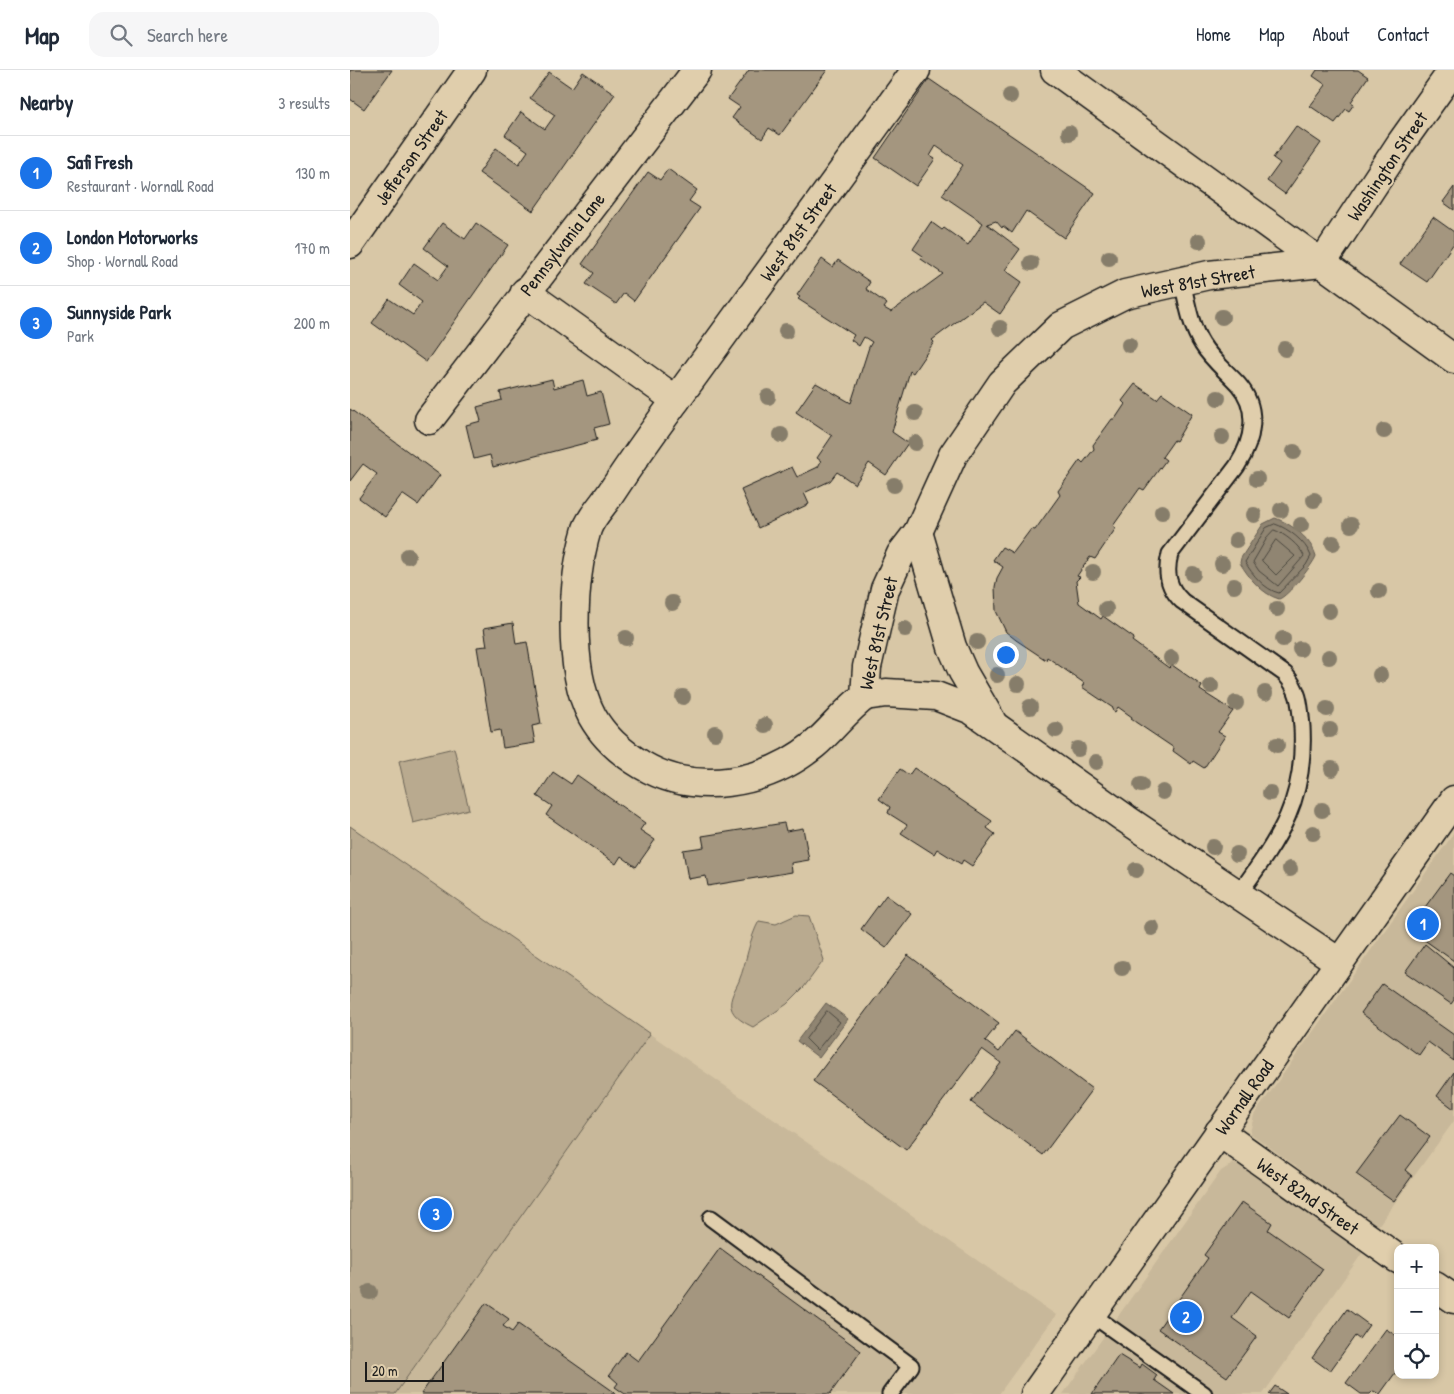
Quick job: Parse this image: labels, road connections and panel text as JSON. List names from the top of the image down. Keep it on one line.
{"streets":{"street":["Jefferson Street","Washington Street","West 81st Street","Pennsylvania Lane","Wornall Road","West 82nd Street"]},"crossings":[["Washington Street","West 81st Street"],["Wornall Road","West 82nd Street"]],"scale_bar":"20 m","page":{"header":"Map","search":"Search here","nav":["Home","Map","About","Contact"],"heading":["Nearby","3 results"],"list":[{"mark":"1","name":"Safi Fresh","note":"Restaurant · Wornall Road","value":"130 m"},{"mark":"2","name":"London Motorworks","note":"Shop · Wornall Road","value":"170 m"},{"mark":"3","name":"Sunnyside Park","note":"Park","value":"200 m"}],"pins":["1","3","2"],"map_buttons":["+","−"],"scale":"20 m"}}
